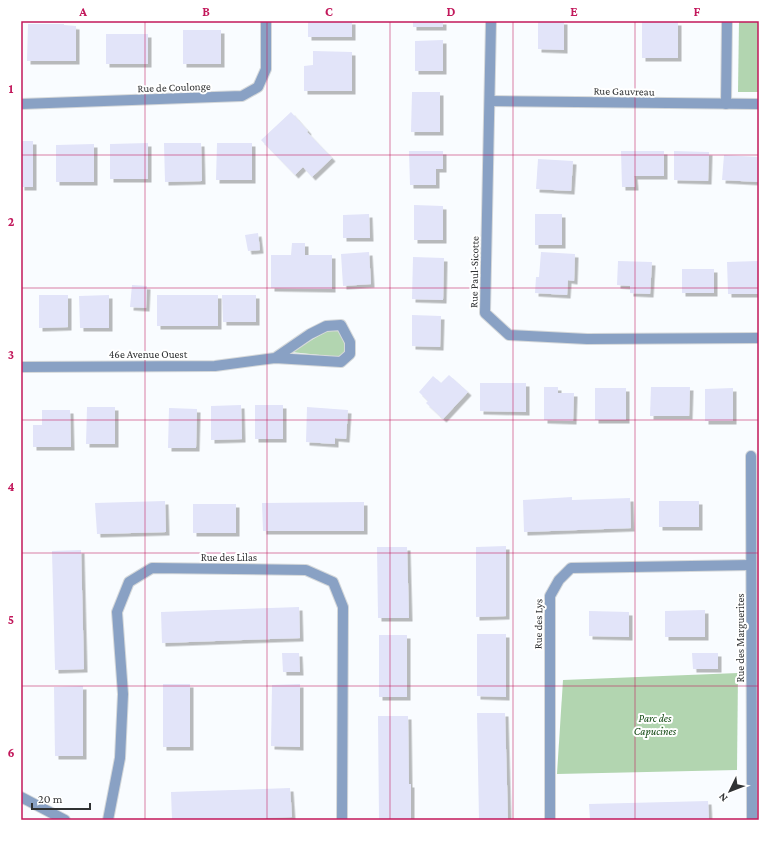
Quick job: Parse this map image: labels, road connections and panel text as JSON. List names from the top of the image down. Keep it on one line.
{"streets":{"street":["Rue de Coulonge","Rue Gauvreau","Rue Paul-Sicotte","46e Avenue Ouest","Rue des Lilas","Rue des Lys","Rue des Marguerites"]},"crossings":[["Rue Gauvreau","Rue Paul-Sicotte"],["Rue des Lys","Rue des Marguerites"]],"parks":["Parc des Capucines"],"scale_bar":"20 m","north":"bottom left","grid":{"columns":["A","B","C","D","E","F"],"rows":["1","2","3","4","5","6"]}}
